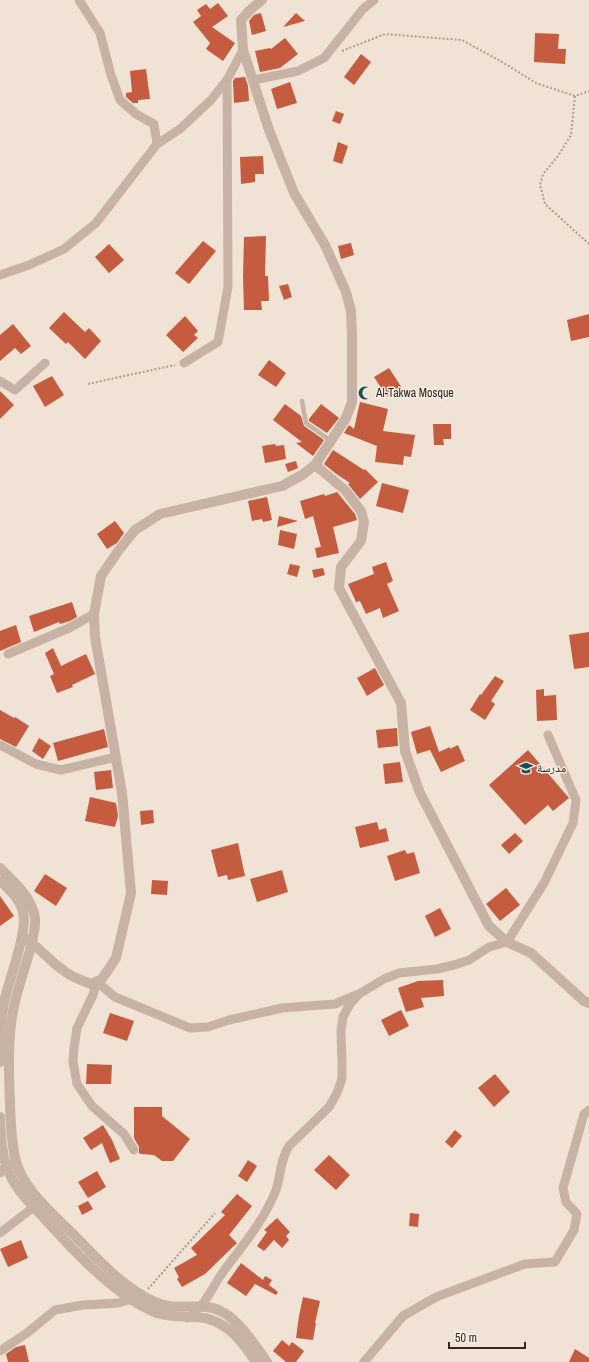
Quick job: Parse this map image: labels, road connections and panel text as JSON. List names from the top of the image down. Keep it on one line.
{"places":{"mosque":["Al-Takwa Mosque"],"school or university":["مدرسة"]},"scale_bar":"50 m"}
